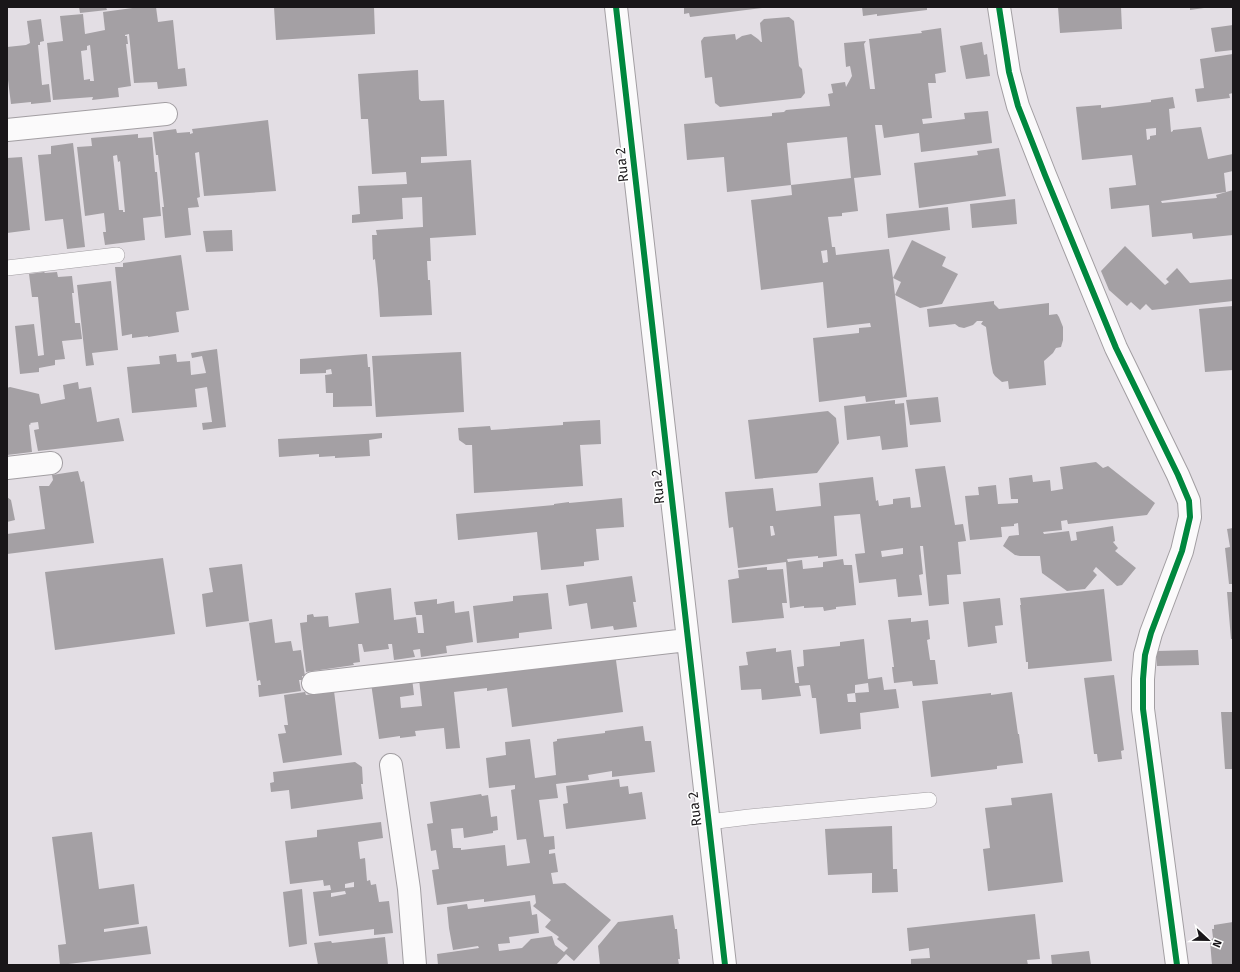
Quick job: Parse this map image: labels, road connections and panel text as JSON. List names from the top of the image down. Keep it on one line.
{"streets":{"street":["Rua 2"]},"north":"right"}
